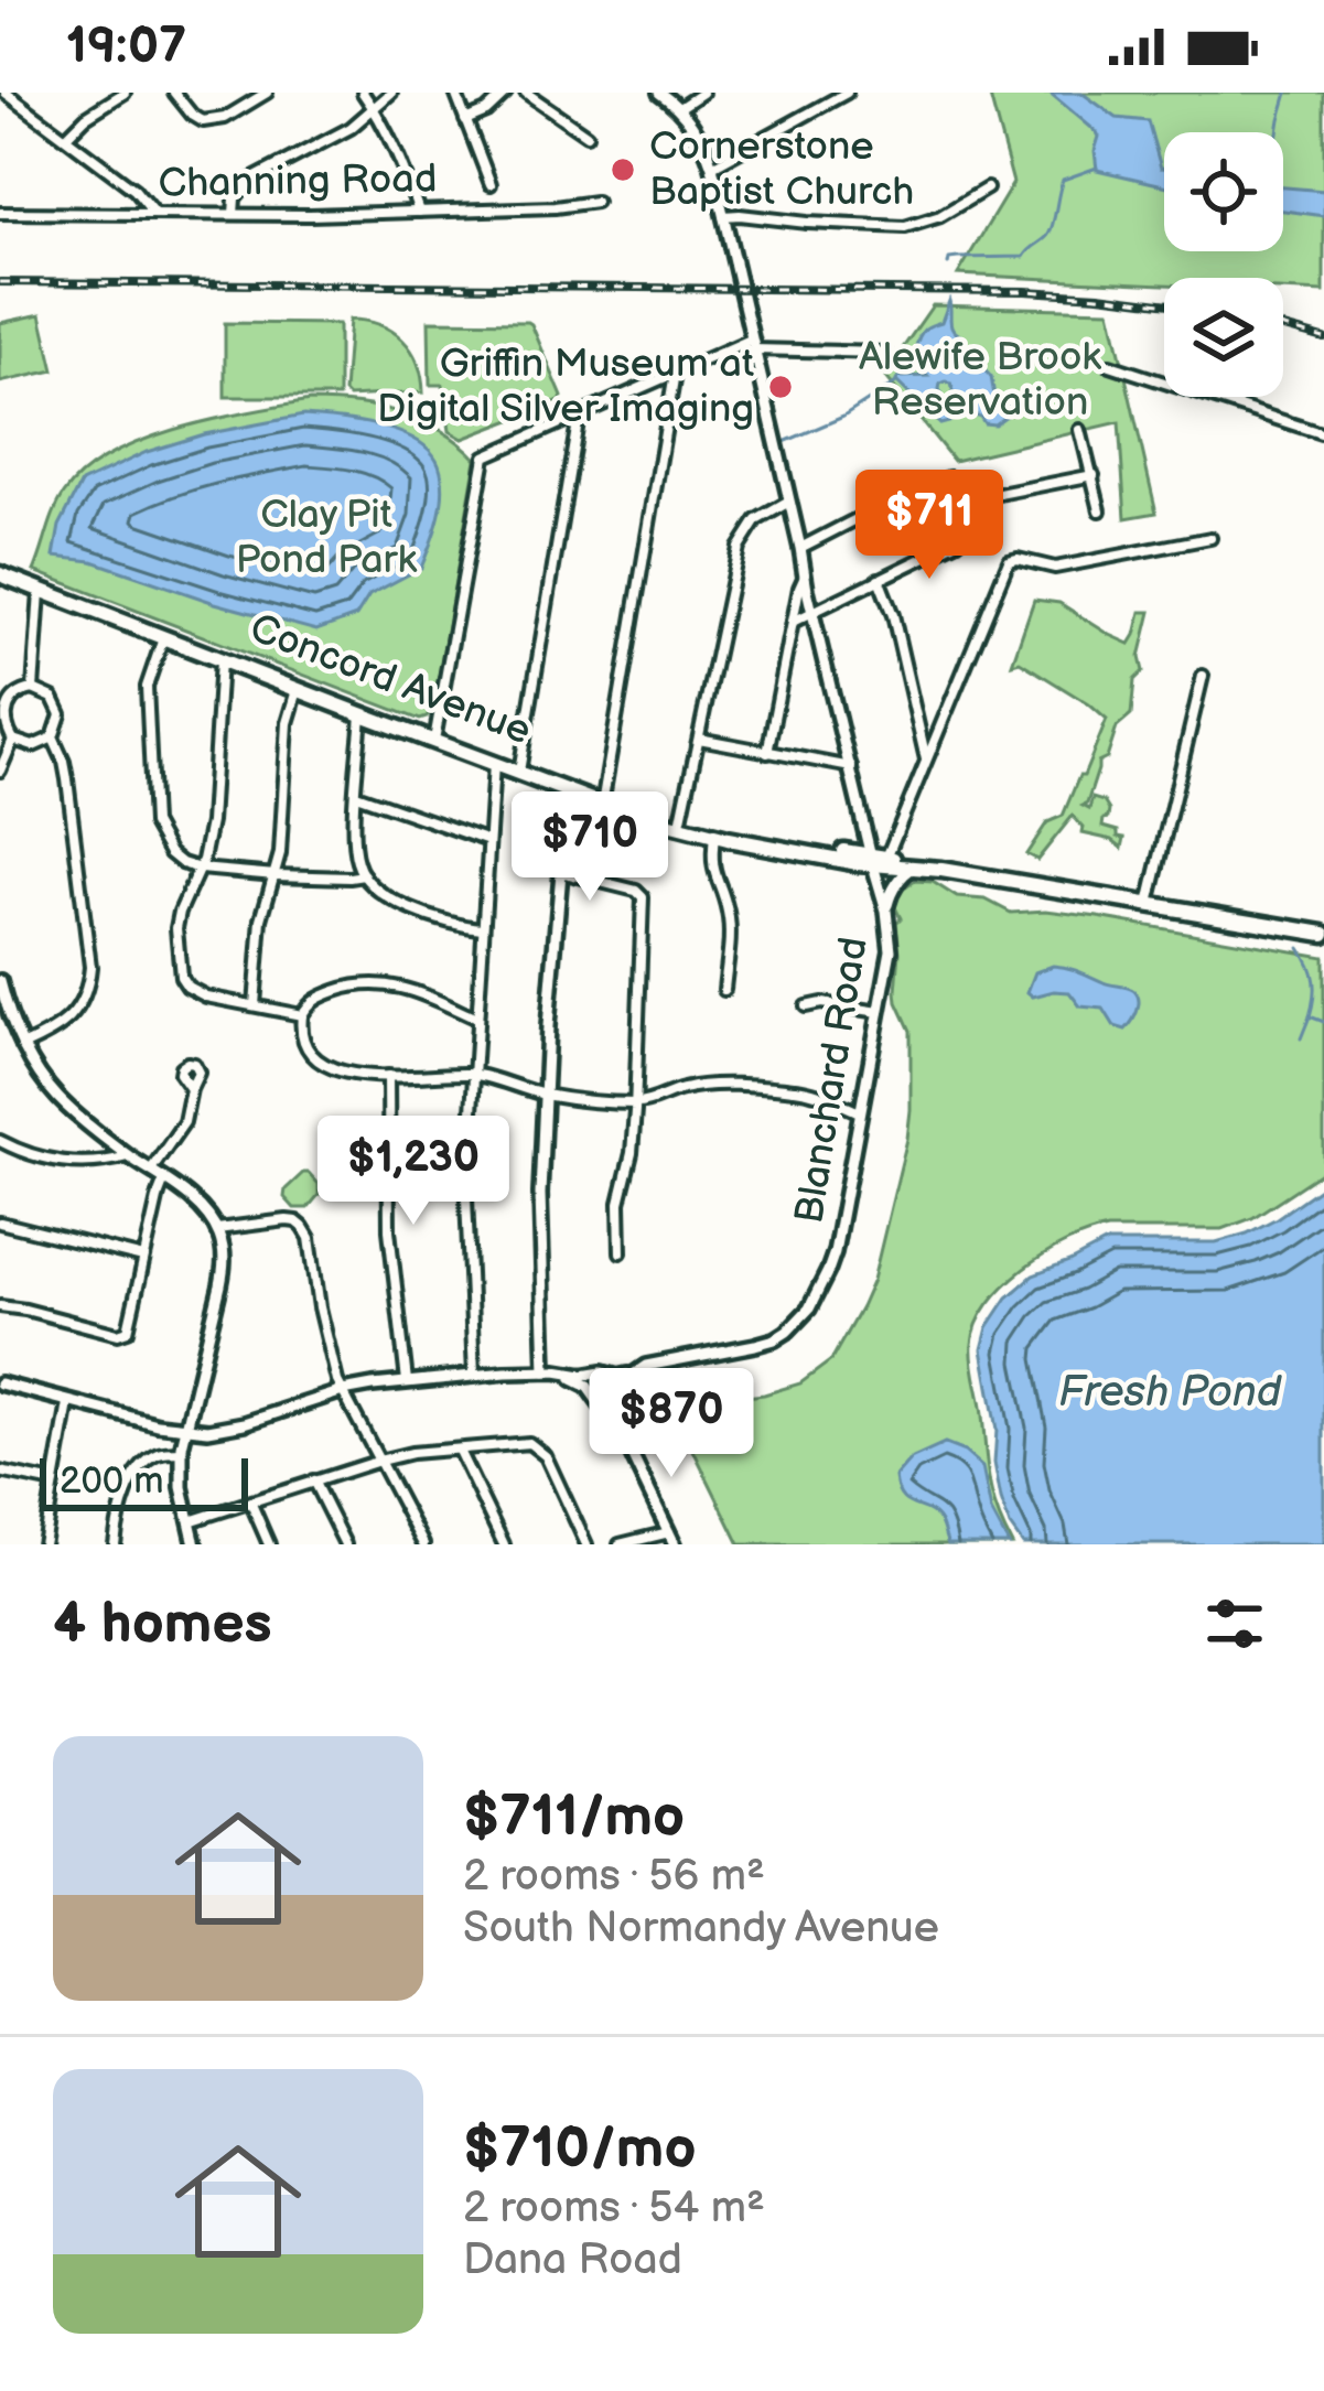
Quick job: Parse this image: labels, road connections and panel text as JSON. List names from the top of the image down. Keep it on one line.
{"streets":{"main road":["Concord Avenue"],"street":["Channing Road","Blanchard Road"]},"crossings":[["Concord Avenue","Blanchard Road"]],"water":["Fresh Pond"],"parks":["Alewife Brook Reservation","Clay Pit Pond Park"],"places":["Cornerstone Baptist Church","Griffin Museum at Digital Silver Imaging"],"scale_bar":"200 m","page":{"status":"19:07","price":["$711","$710","$1,230","$870"],"scale":"200 m","heading":"4 homes","list":[{"name":"$711/mo","note":"2 rooms · 56 m² · South Normandy Avenue"},{"name":"$710/mo","note":"2 rooms · 54 m² · Dana Road"}]}}
